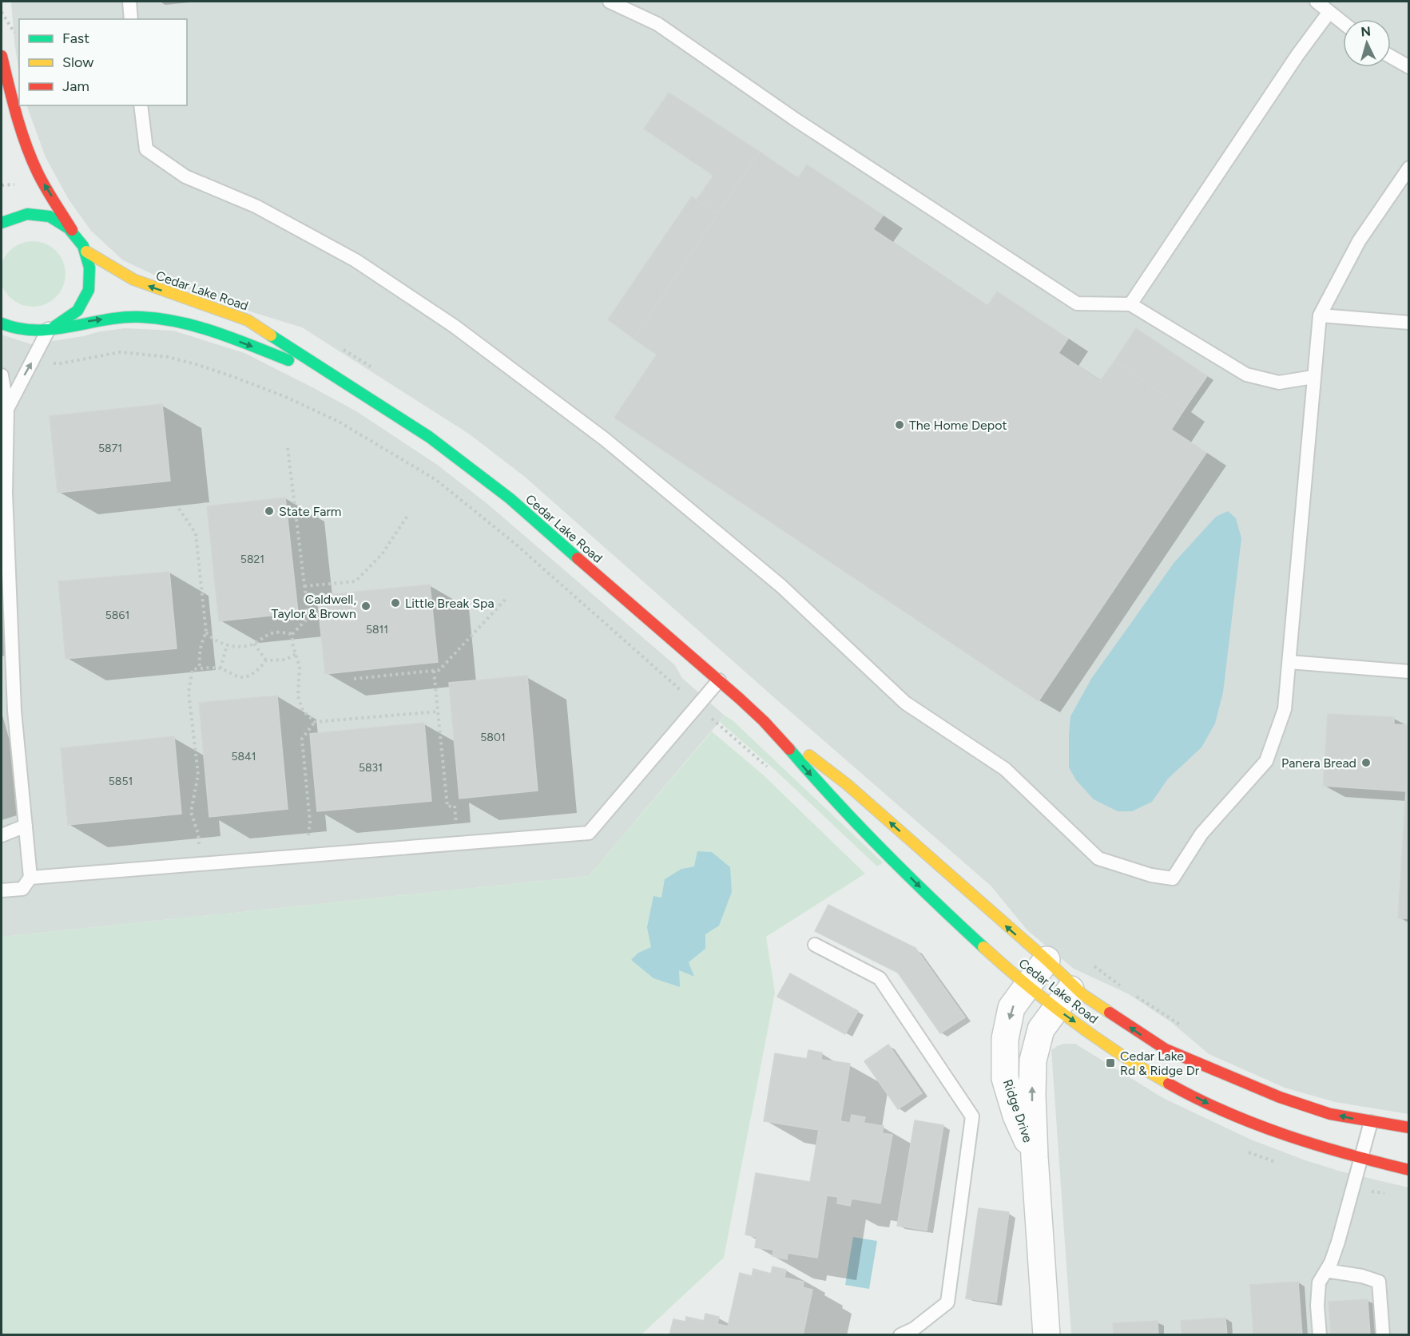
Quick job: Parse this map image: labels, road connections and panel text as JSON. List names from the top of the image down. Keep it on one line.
{"streets":{"street":["Cedar Lake Road","Ridge Drive"]},"crossings":[["Cedar Lake Road","Ridge Drive"]],"places":{"other":["The Home Depot","State Farm","Little Break Spa","Caldwell, Taylor & Brown","Panera Bread"],"transit":["Cedar Lake Rd & Ridge Dr"]},"house_numbers":["5871","5821","5861","5811","5801","5841","5831","5851"],"legend":["Fast","Slow","Jam"],"north":"top"}
